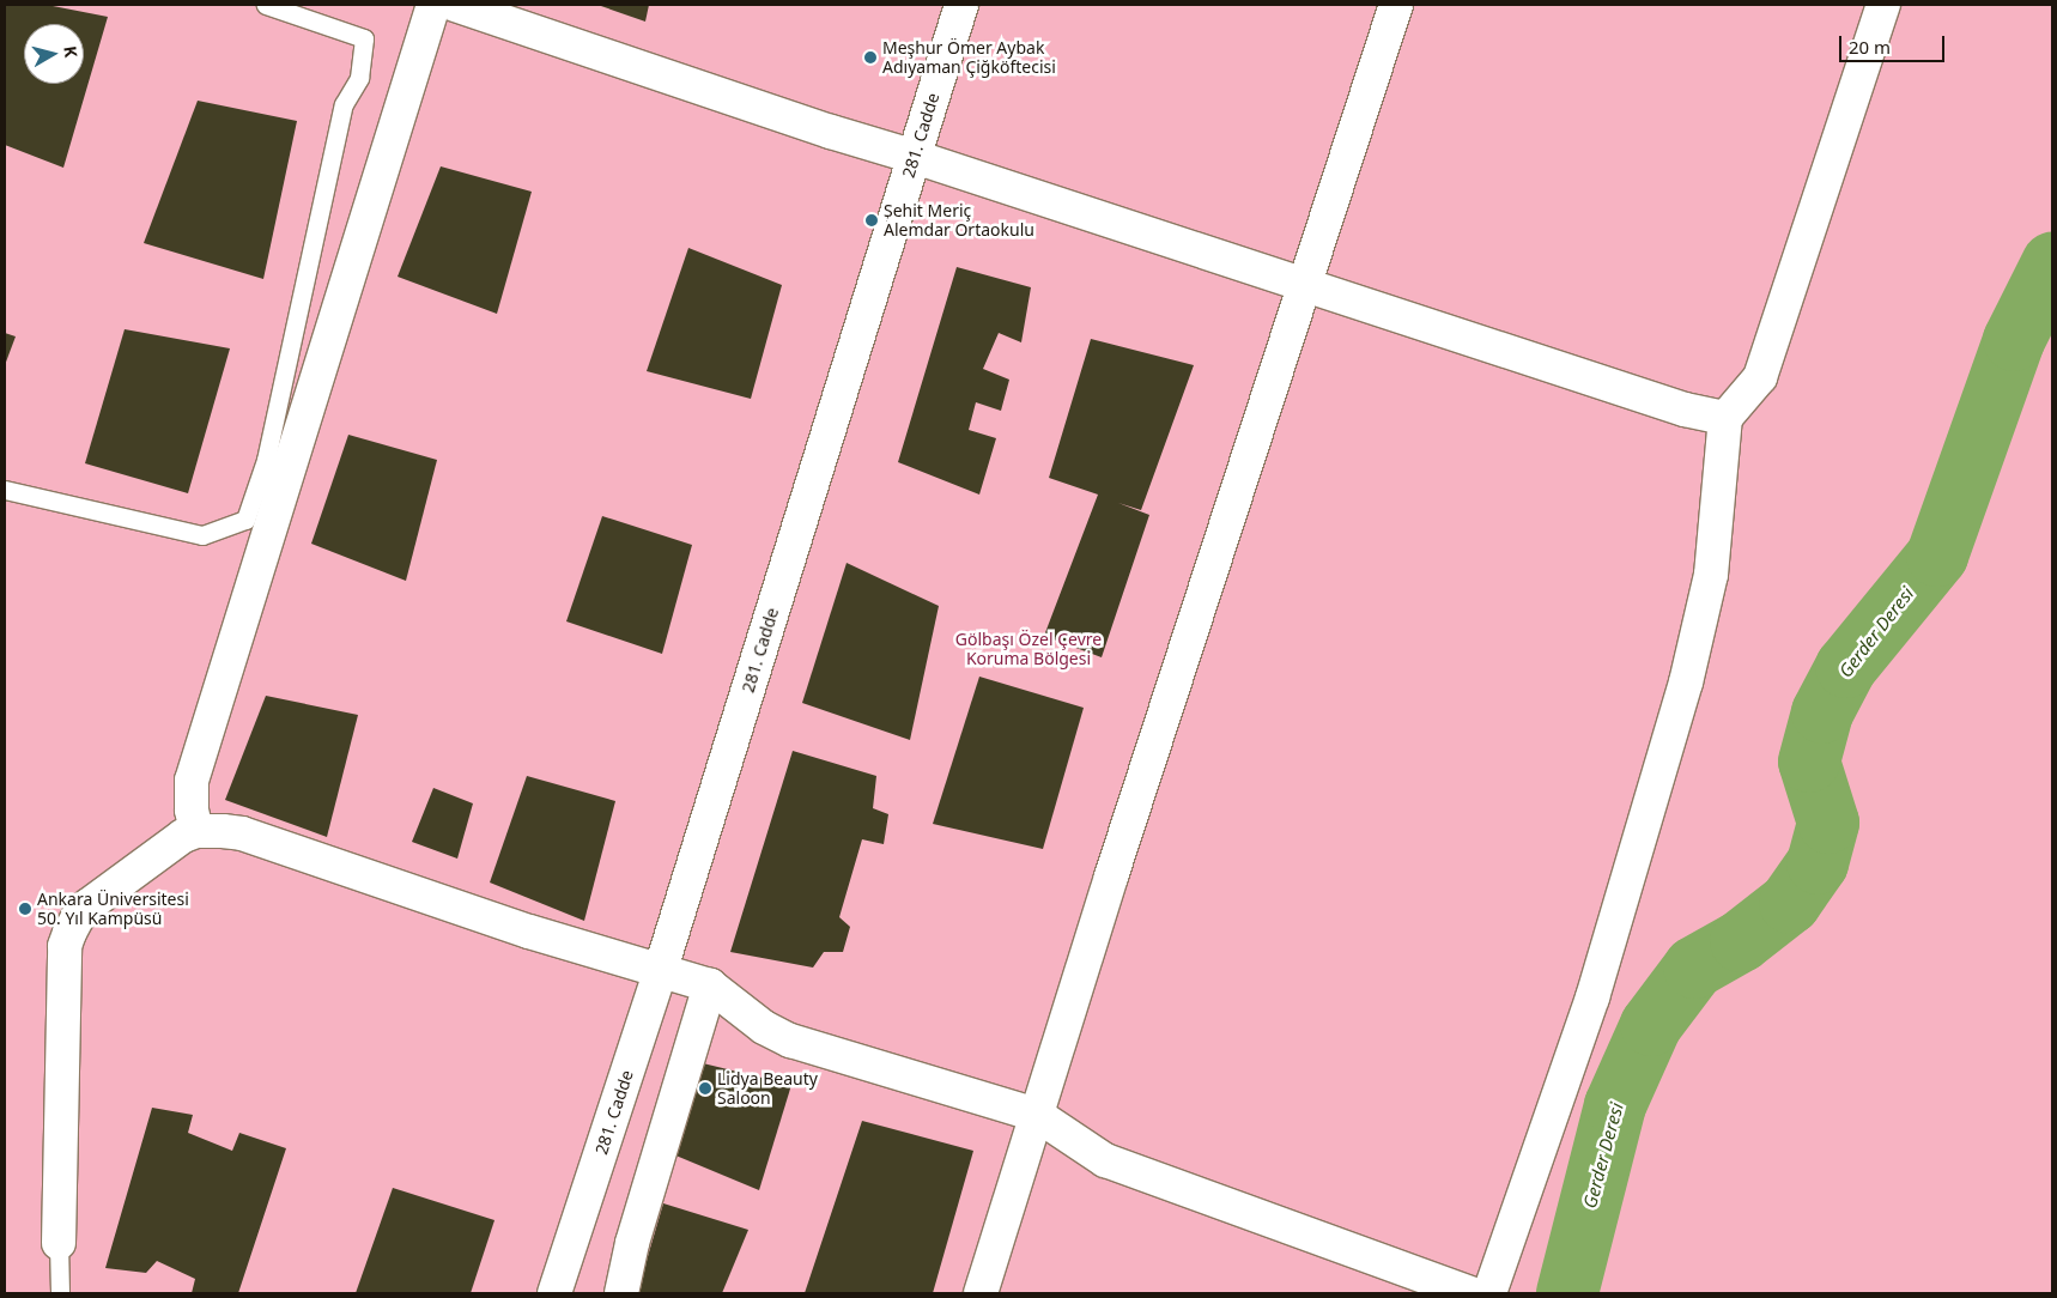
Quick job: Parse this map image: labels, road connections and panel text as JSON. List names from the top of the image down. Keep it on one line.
{"streets":{"street":["281. Cadde"]},"water":["Gerder Deresi"],"parks":["Gölbaşı Özel Çevre Koruma Bölgesi"],"places":["Meşhur Ömer Aybak Adıyaman Çiğköftecisi","Şehit Meriç Alemdar Ortaokulu","Ankara Üniversitesi 50. Yıl Kampüsü","Lidya Beauty Saloon"],"scale_bar":"20 m","north":"right"}
